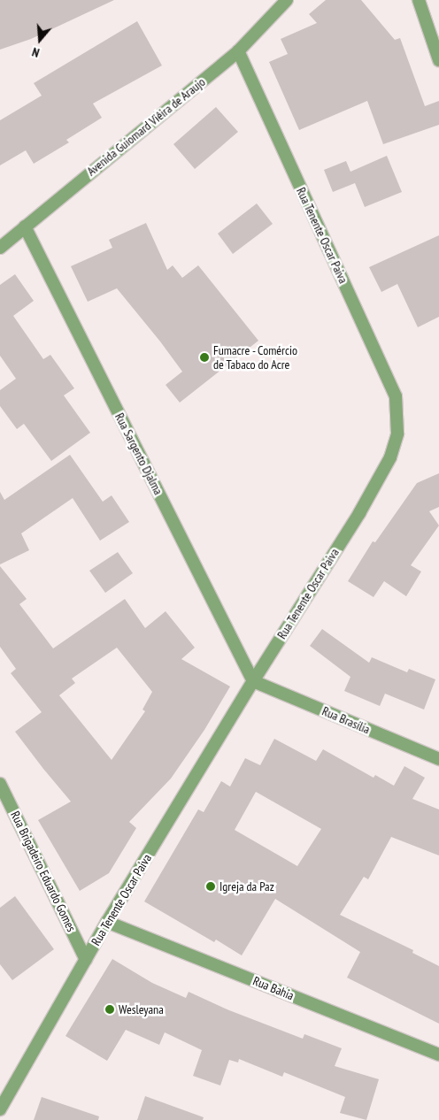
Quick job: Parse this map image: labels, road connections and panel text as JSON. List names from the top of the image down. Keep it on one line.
{"streets":{"street":["Avenida Guiomard Viêira de Araujo","Rua Tenente Oscar Paiva","Rua Sargento Djalma","Rua Brasília","Rua Brigadeiro Eduardo Gomes","Rua Bahia"]},"crossings":[["Avenida Guiomard Viêira de Araujo","Rua Tenente Oscar Paiva"],["Avenida Guiomard Viêira de Araujo","Rua Sargento Djalma"],["Rua Tenente Oscar Paiva","Rua Sargento Djalma"],["Rua Tenente Oscar Paiva","Rua Brasília"],["Rua Tenente Oscar Paiva","Rua Brigadeiro Eduardo Gomes"],["Rua Tenente Oscar Paiva","Rua Bahia"],["Rua Sargento Djalma","Rua Brasília"]],"places":["Fumacre - Comércio de Tabaco do Acre","Igreja da Paz","Wesleyana"],"north":"bottom"}
